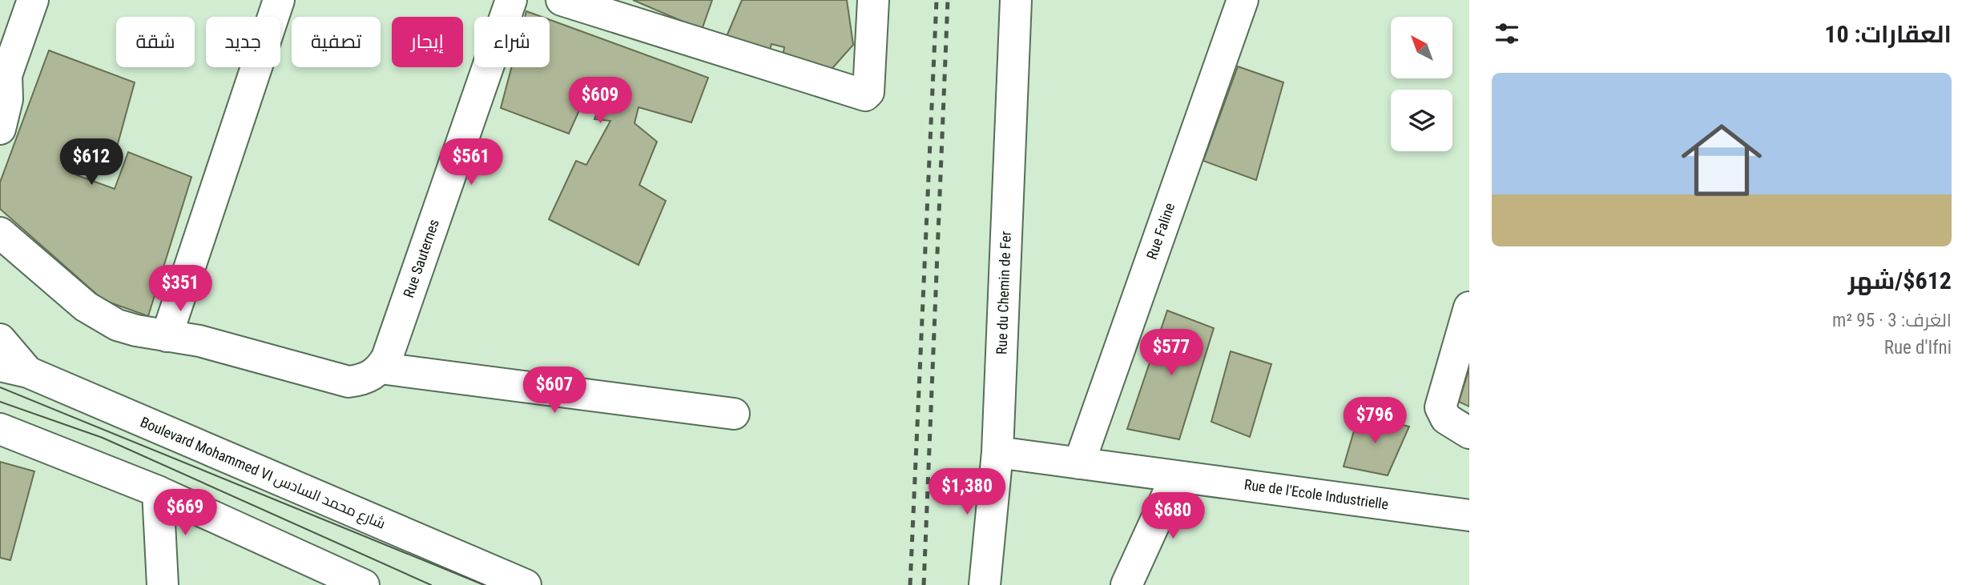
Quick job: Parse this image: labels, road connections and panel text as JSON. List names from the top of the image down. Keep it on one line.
{"streets":{"street":["Rue Faline","Rue Sauternes","Rue du Chemin de Fer","Boulevard Mohammed VI شارع محمد السادس","Rue de l'Ecole Industrielle"]},"crossings":[["Rue Faline","Rue de l'Ecole Industrielle"],["Rue du Chemin de Fer","Rue de l'Ecole Industrielle"]],"north":"top left","page":{"heading":"العقارات: 10","chip":["شراء","إيجار","تصفية","جديد","شقة"],"list":[{"name":"$612/شهر","note":"الغرف: 3 · 95 m² · Rue d'Ifni"}],"price":["$609","$612","$561","$351","$577","$607","$796","$1,380","$669","$680"]}}
